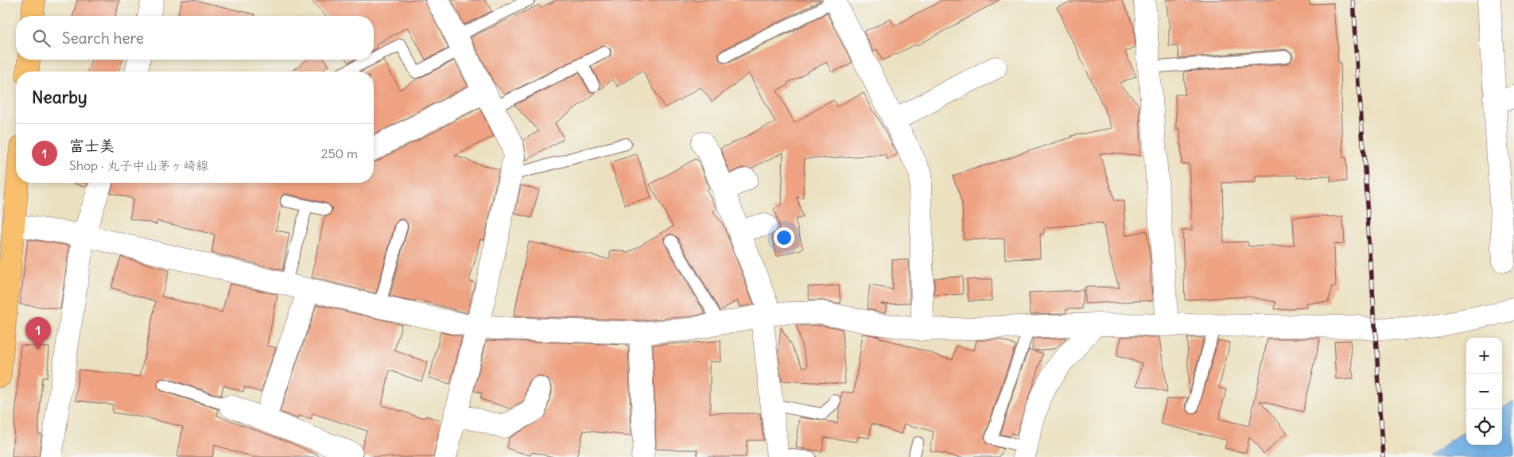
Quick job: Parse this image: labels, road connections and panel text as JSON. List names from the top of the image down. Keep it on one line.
{"page":{"search":"Search here","heading":"Nearby","list":[{"mark":"1","name":"富士美","note":"Shop · 丸子中山茅ヶ崎線","value":"250 m"}],"pins":"1","map_buttons":["+","−"]}}
